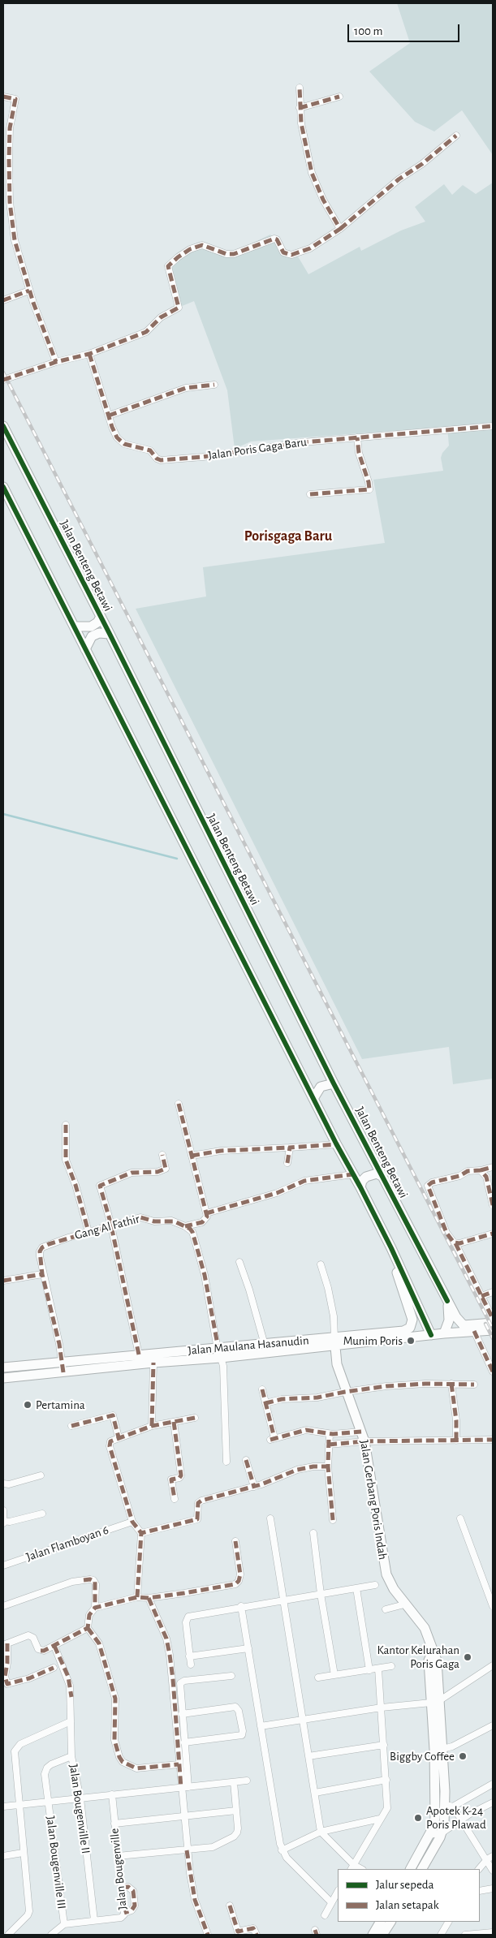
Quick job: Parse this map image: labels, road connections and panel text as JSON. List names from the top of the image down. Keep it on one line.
{"streets":{"main road":["Jalan Benteng Betawi","Jalan Maulana Hasanudin","Jalan Gerbang Poris Indah"],"street":["Jalan Poris Gaga Baru","Gang Al Fathir","Jalan Flamboyan 6","Jalan Bougenville II","Jalan Bougenville III","Jalan Bougenville"]},"crossings":[["Jalan Benteng Betawi","Jalan Maulana Hasanudin"],["Gang Al Fathir","Jalan Maulana Hasanudin"],["Jalan Maulana Hasanudin","Jalan Gerbang Poris Indah"],["Jalan Bougenville II","Jalan Bougenville III"],["Jalan Bougenville II","Jalan Bougenville"],["Jalan Bougenville III","Jalan Bougenville"]],"districts":["Porisgaga Baru"],"places":["Munim Poris","Pertamina","Kantor Kelurahan Poris Gaga","Biggby Coffee","Apotek K-24 Poris Plawad"],"legend":["Jalur sepeda","Jalan setapak"],"scale_bar":"100 m"}
